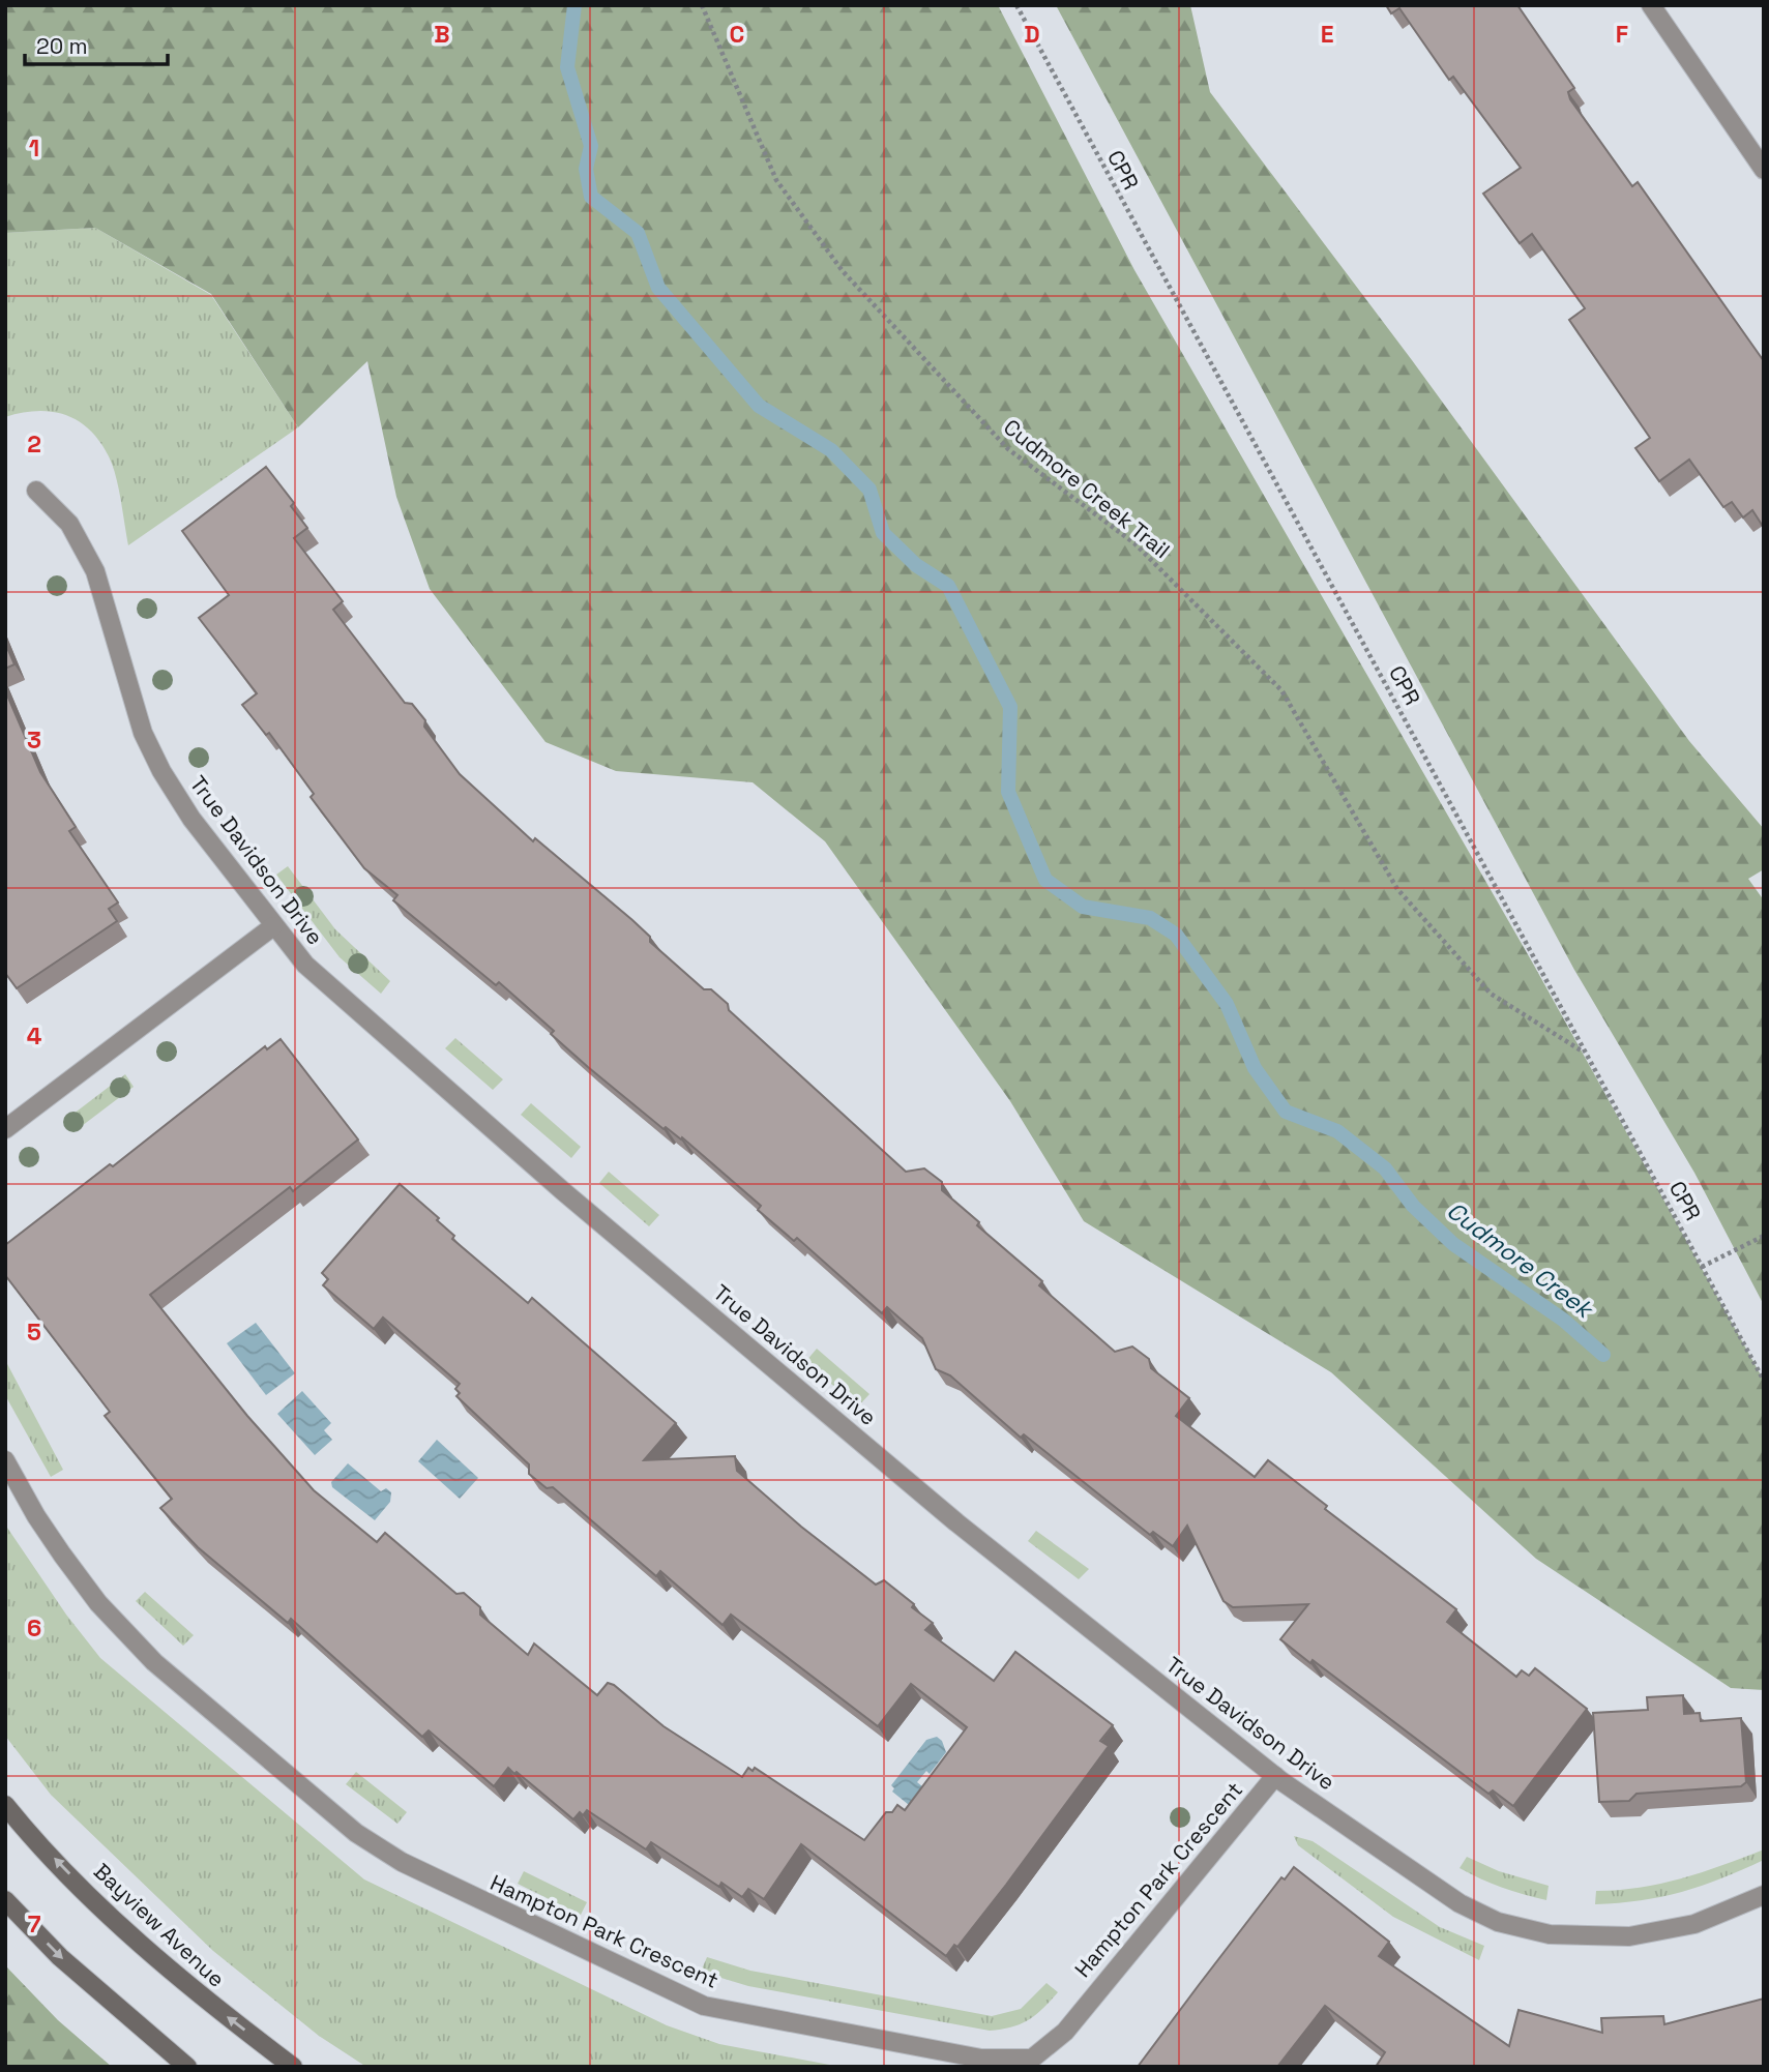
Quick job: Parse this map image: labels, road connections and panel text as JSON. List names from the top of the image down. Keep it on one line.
{"streets":{"main road":["Bayview Avenue"],"street":["True Davidson Drive","Hampton Park Crescent"],"path":["CPR","Cudmore Creek Trail"]},"crossings":[["CPR","Cudmore Creek Trail"],["True Davidson Drive","Hampton Park Crescent"]],"water":["Cudmore Creek"],"scale_bar":"20 m","grid":{"columns":["B","C","D","E","F"],"rows":["1","2","3","4","5","6","7"]}}
